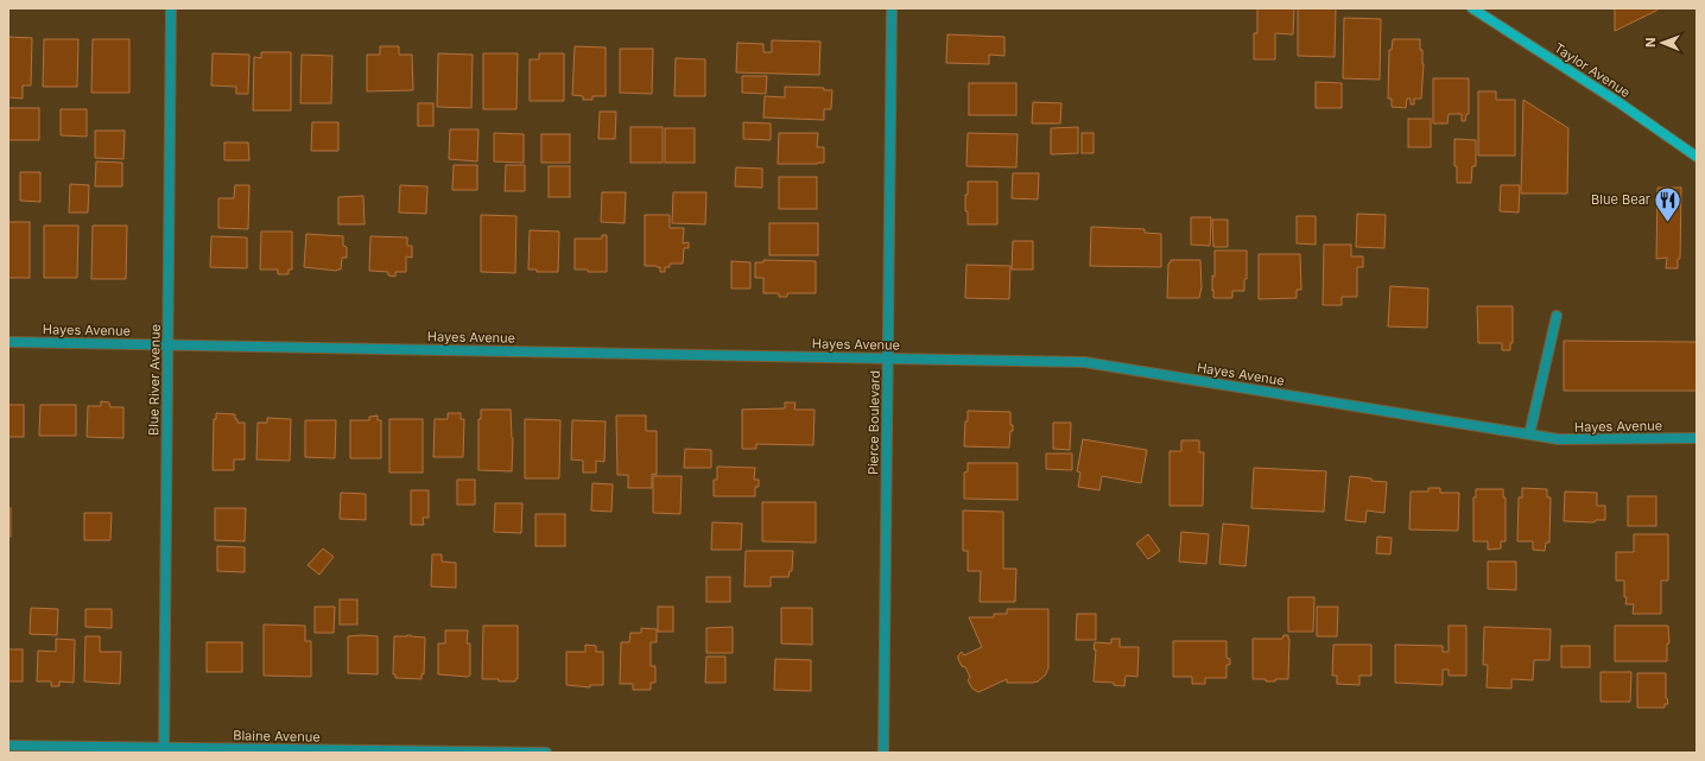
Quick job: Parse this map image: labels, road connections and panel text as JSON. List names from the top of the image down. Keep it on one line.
{"streets":{"street":["Taylor Avenue","Hayes Avenue","Blue River Avenue","Pierce Boulevard","Blaine Avenue"]},"crossings":[["Hayes Avenue","Blue River Avenue"],["Hayes Avenue","Pierce Boulevard"],["Blue River Avenue","Blaine Avenue"]],"places":{"restaurant":["Blue Bear"]},"north":"left"}
